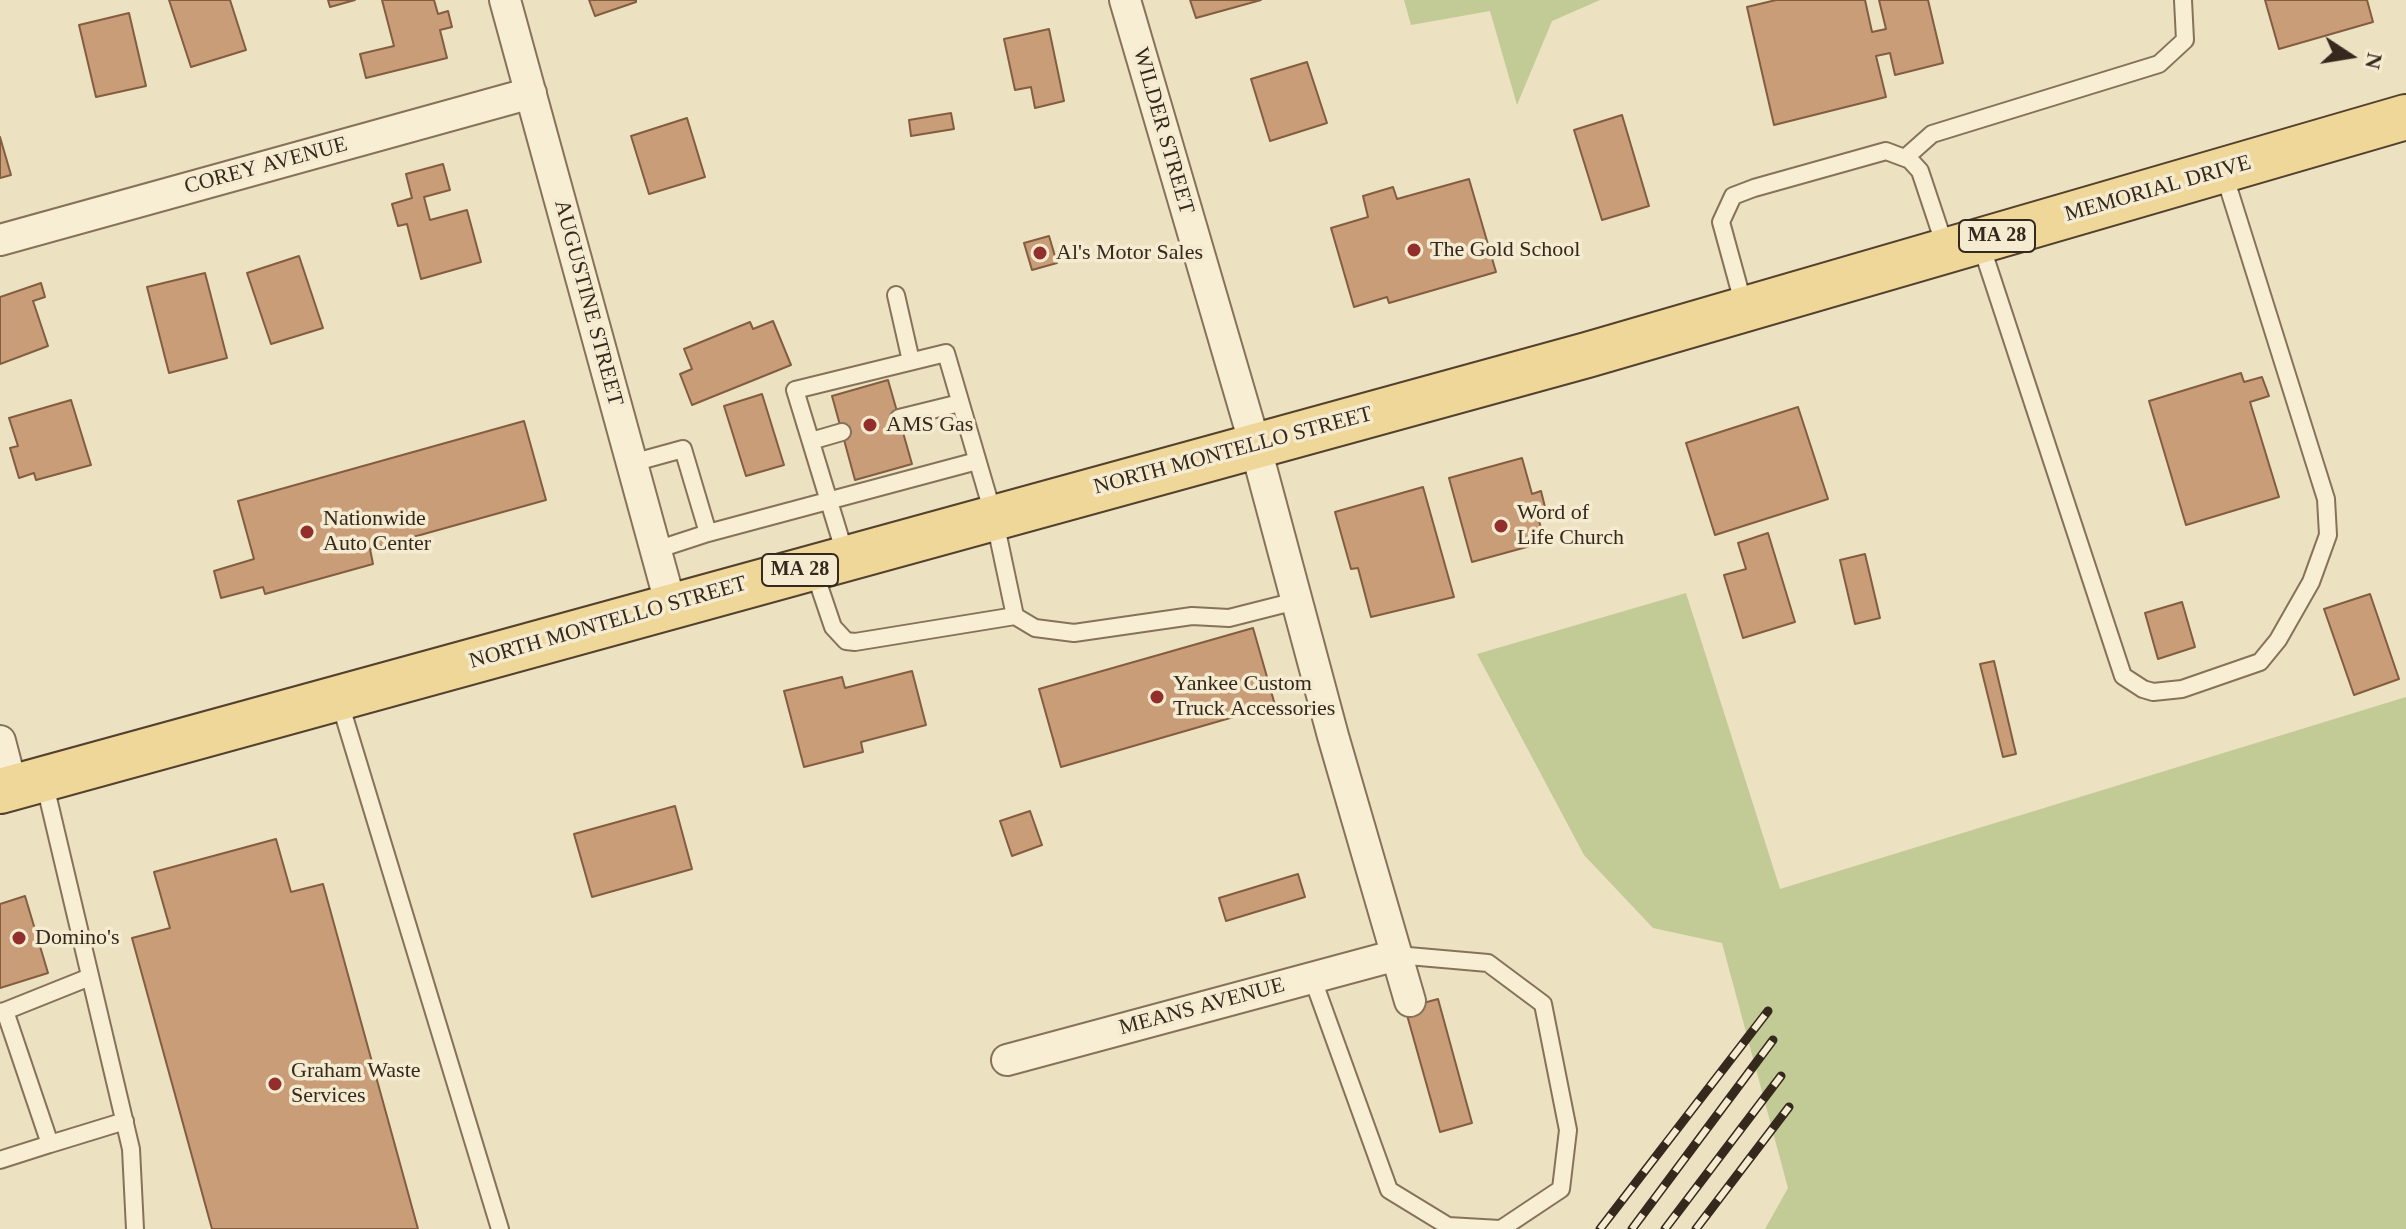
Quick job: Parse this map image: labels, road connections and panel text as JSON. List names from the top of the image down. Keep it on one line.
{"streets":{"main road":["MEMORIAL DRIVE","MA 28","NORTH MONTELLO STREET"],"street":["WILDER STREET","COREY AVENUE","AUGUSTINE STREET","MEANS AVENUE"]},"crossings":[["WILDER STREET","NORTH MONTELLO STREET"],["WILDER STREET","MEANS AVENUE"],["COREY AVENUE","AUGUSTINE STREET"],["MEMORIAL DRIVE","NORTH MONTELLO STREET"],["AUGUSTINE STREET","NORTH MONTELLO STREET"]],"places":["The Gold School","Al's Motor Sales","AMS Gas","Word of Life Church","Nationwide Auto Center","Yankee Custom Truck Accessories","Domino's","Graham Waste Services"],"north":"right"}
